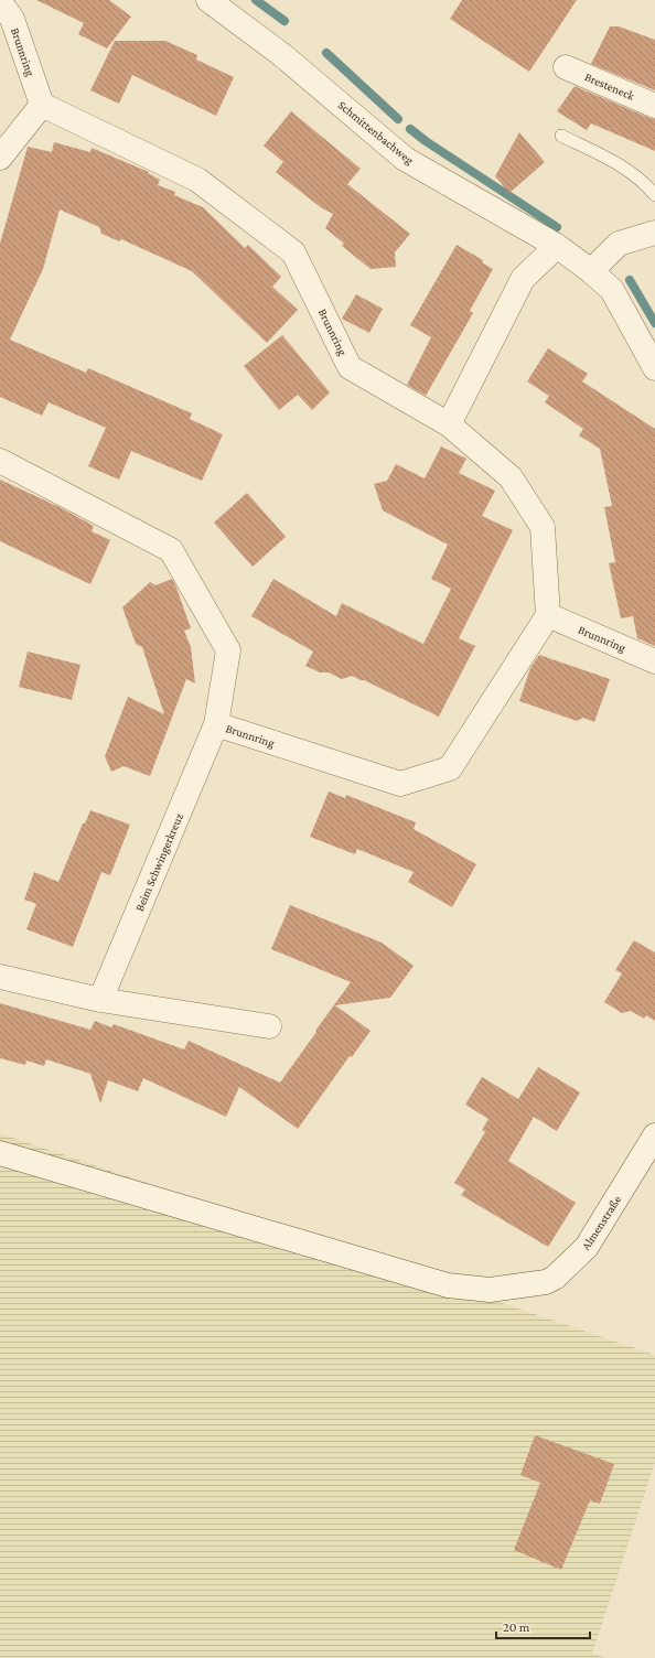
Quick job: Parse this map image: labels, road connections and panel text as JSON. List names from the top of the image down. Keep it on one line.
{"streets":{"street":["Brunnring","Bresteneck","Schmittenbachweg","Beim Schwingerkreuz","Almenstraße"]},"crossings":[["Brunnring","Beim Schwingerkreuz"]],"scale_bar":"20 m"}
